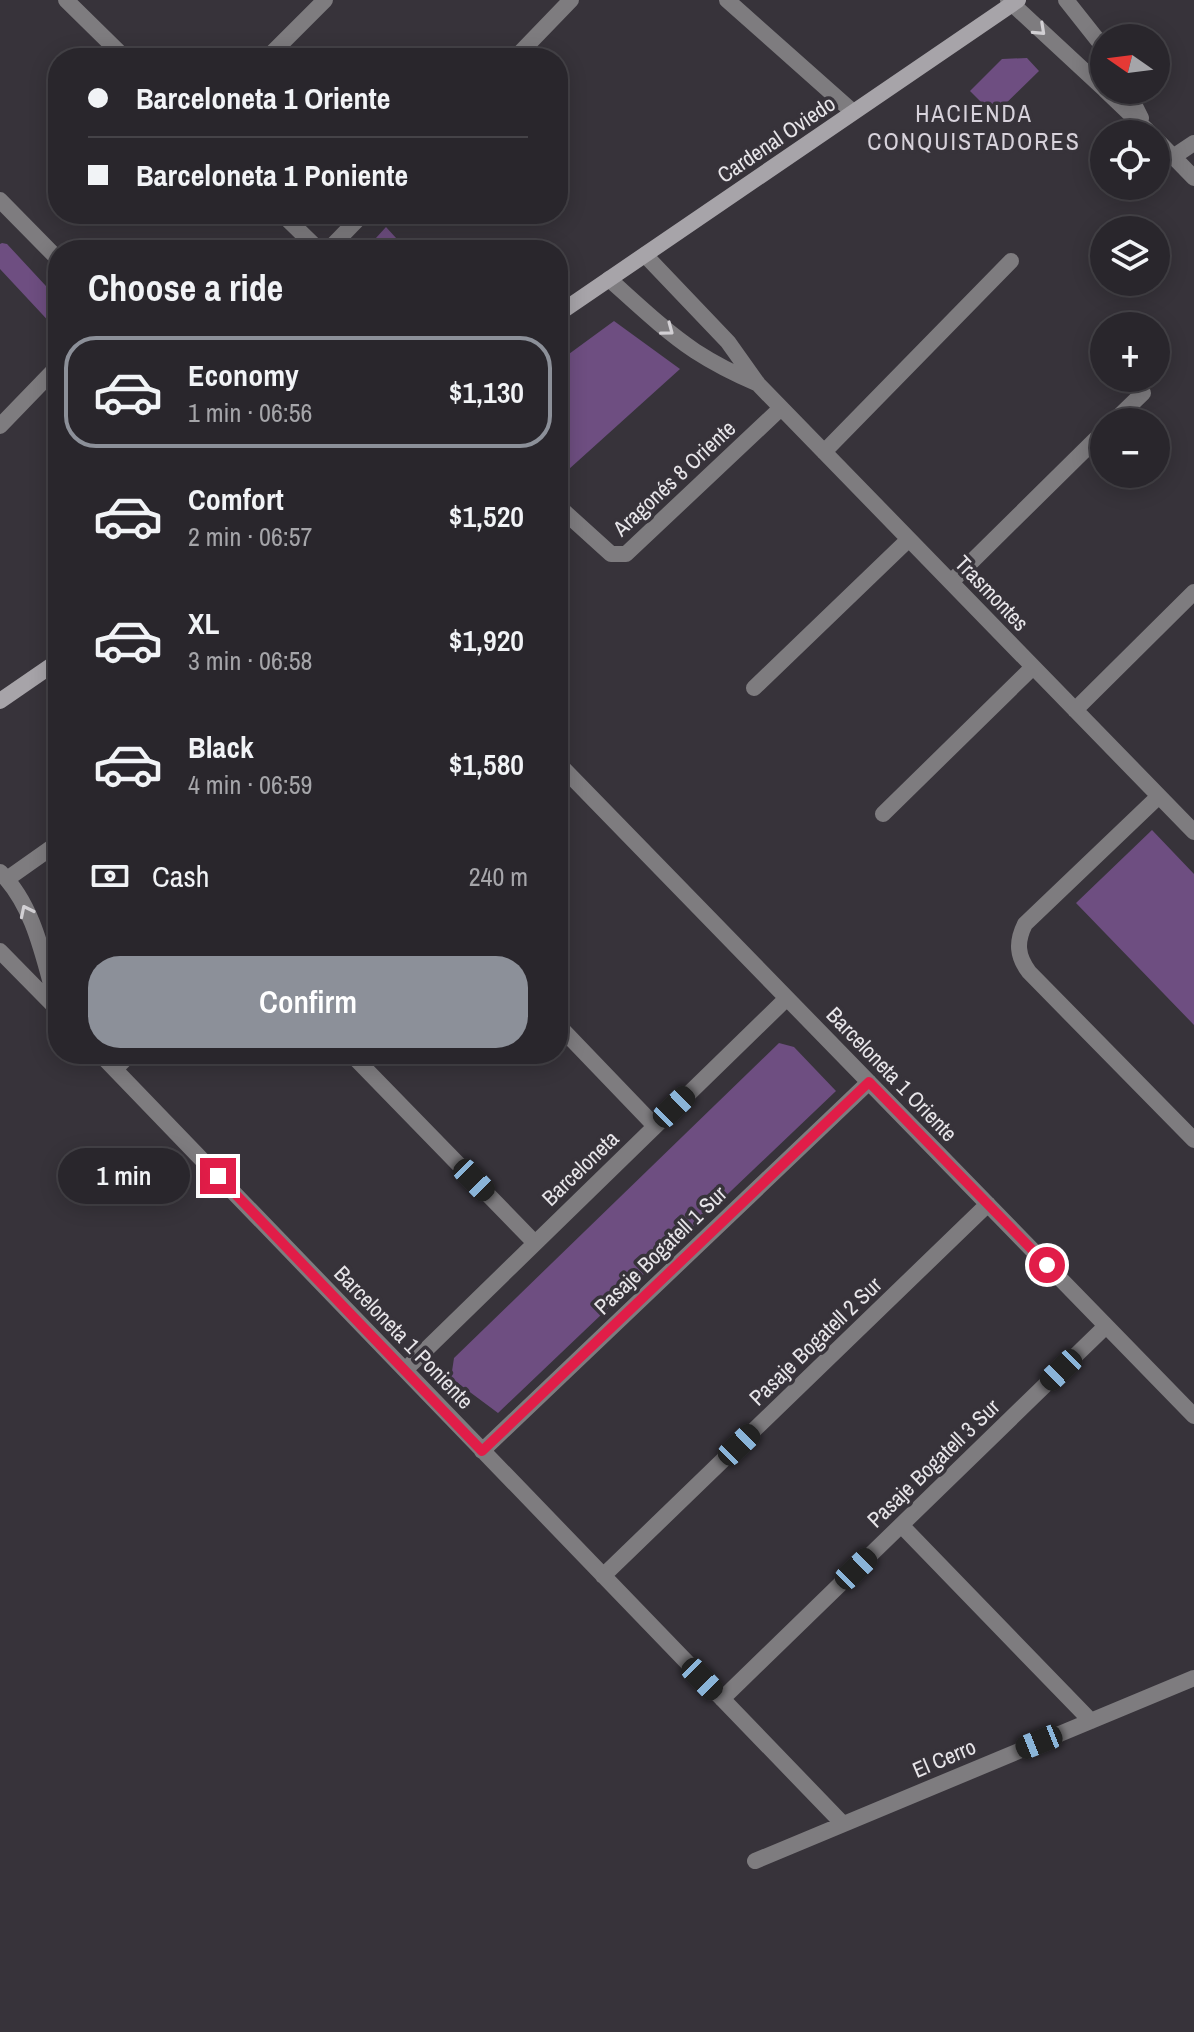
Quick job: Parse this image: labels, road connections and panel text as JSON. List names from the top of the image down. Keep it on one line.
{"streets":{"street":["Cardenal Oviedo","Aragonés 8 Oriente","Trasmontes","Barceloneta 1 Oriente","Barceloneta","Pasaje Bogatell 1 Sur","Barceloneta 1 Poniente","Pasaje Bogatell 2 Sur","Pasaje Bogatell 3 Sur","El Cerro"]},"crossings":[["Cardenal Oviedo","Trasmontes"],["Aragonés 8 Oriente","Trasmontes"],["Barceloneta 1 Oriente","Barceloneta"],["Barceloneta 1 Oriente","Pasaje Bogatell 1 Sur"],["Barceloneta 1 Oriente","Pasaje Bogatell 2 Sur"],["Barceloneta 1 Oriente","Pasaje Bogatell 3 Sur"],["Barceloneta","Barceloneta 1 Poniente"],["Pasaje Bogatell 1 Sur","Barceloneta 1 Poniente"],["Barceloneta 1 Poniente","Pasaje Bogatell 2 Sur"],["Barceloneta 1 Poniente","Pasaje Bogatell 3 Sur"],["Barceloneta 1 Poniente","El Cerro"]],"districts":["HACIENDA CONQUISTADORES"],"north":"left","page":{"map_buttons":["+","−"],"banner":["Barceloneta 1 Oriente","Barceloneta 1 Poniente"],"heading":"Choose a ride","list":[{"name":"Economy","note":"1 min · 06:56","value":"$1,130"},{"name":"Comfort","note":"2 min · 06:57","value":"$1,520"},{"name":"XL","note":"3 min · 06:58","value":"$1,920"},{"name":"Black","note":"4 min · 06:59","value":"$1,580"}],"pay":["Cash","240 m"],"buttons":"Confirm","bubble":"1 min"}}
